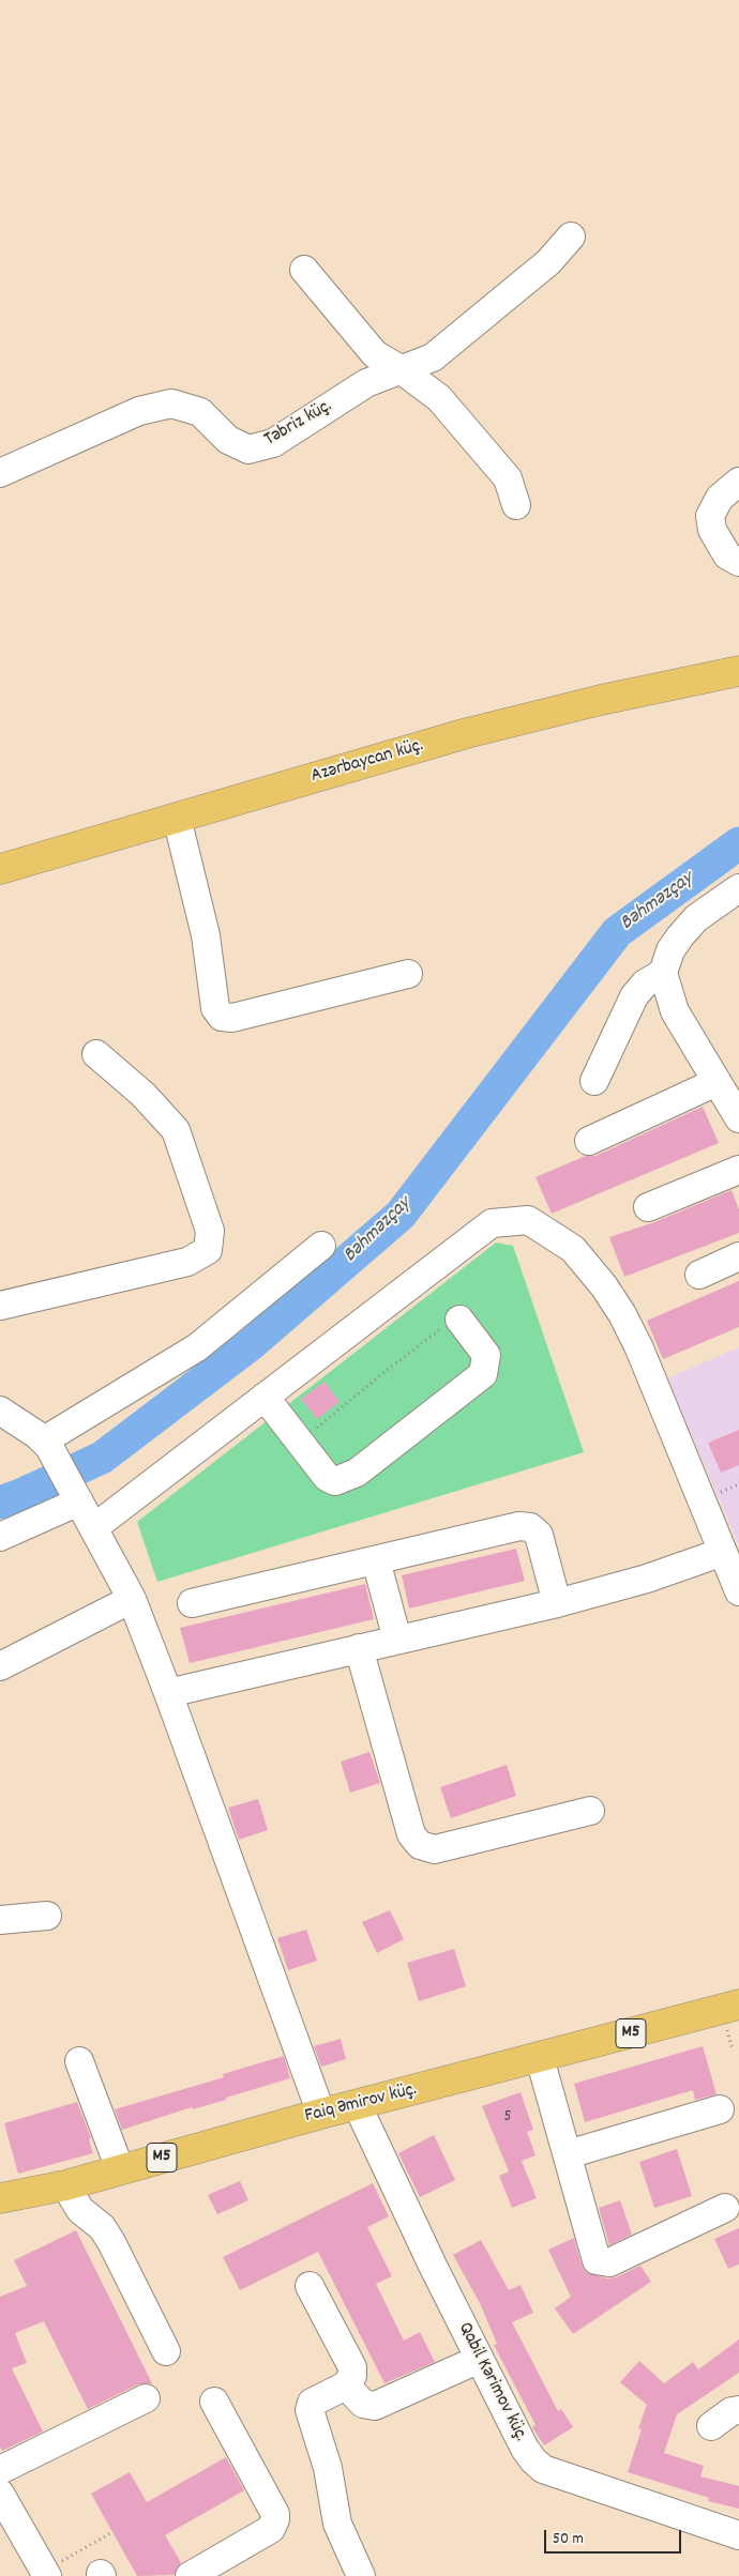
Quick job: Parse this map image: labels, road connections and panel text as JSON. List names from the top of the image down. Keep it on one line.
{"streets":{"main road":["Azərbaycan küç.","M5","Faiq Əmirov küç."],"street":["Təbriz küç.","Qabil Kərimov küç."]},"crossings":[["Faiq Əmirov küç.","Qabil Kərimov küç."]],"water":["Bəhməzçay"],"house_numbers":["5"],"scale_bar":"50 m"}
